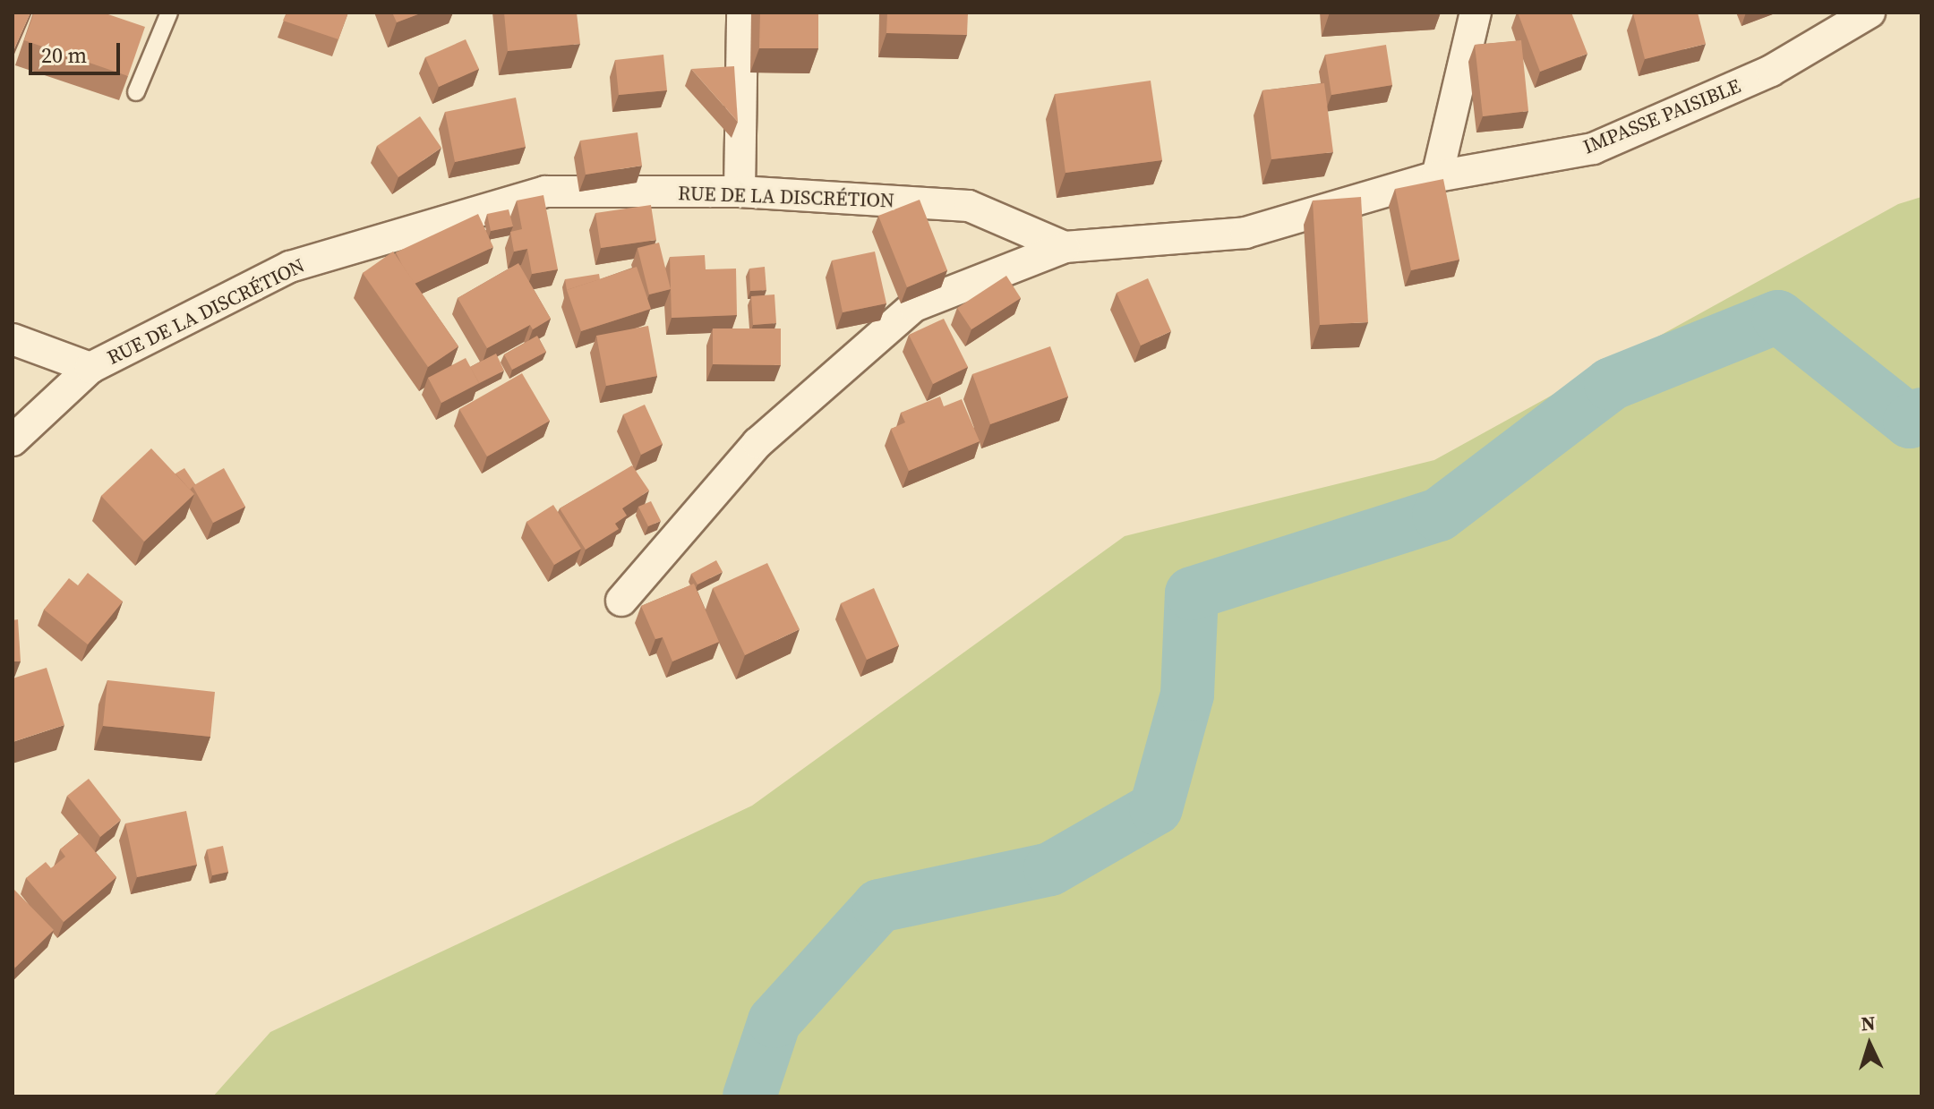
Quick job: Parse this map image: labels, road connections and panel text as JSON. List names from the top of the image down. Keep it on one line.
{"streets":{"street":["IMPASSE PAISIBLE","RUE DE LA DISCRÉTION"]},"crossings":[["IMPASSE PAISIBLE","RUE DE LA DISCRÉTION"]],"scale_bar":"20 m","north":"top"}
